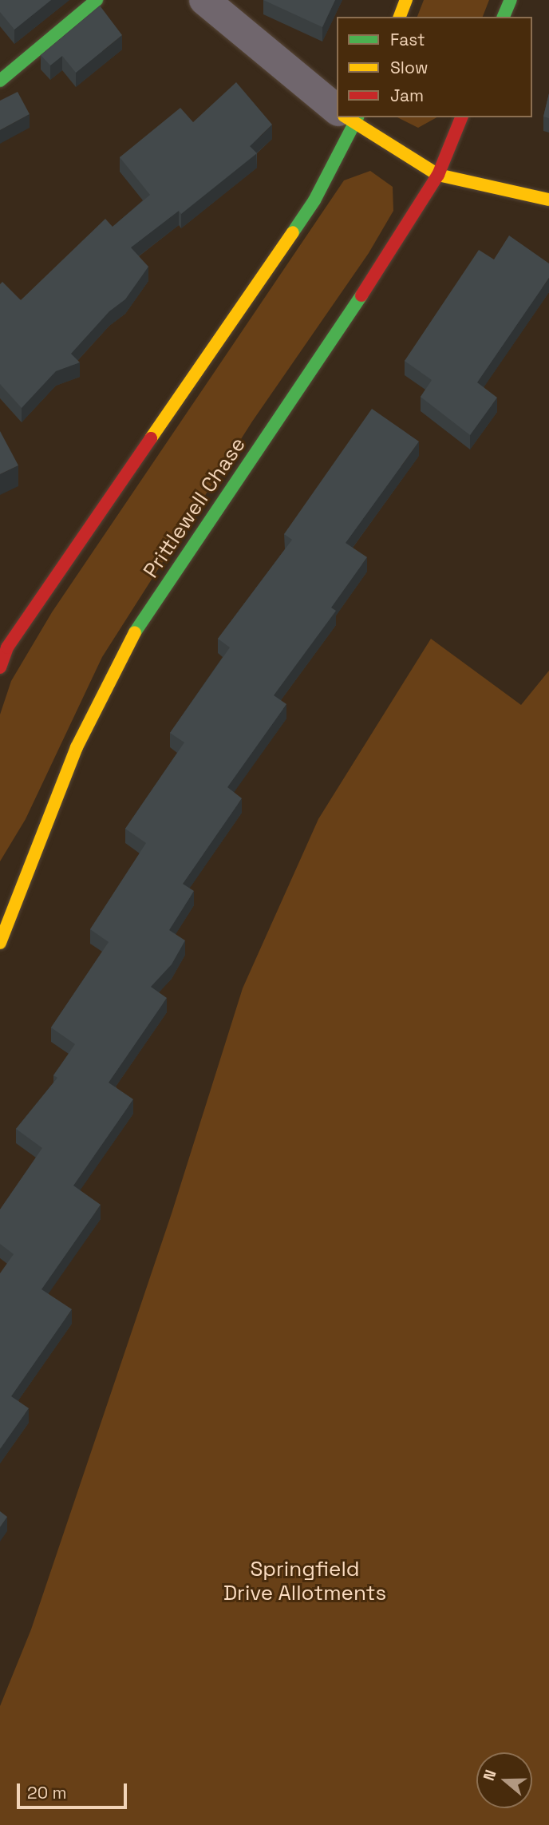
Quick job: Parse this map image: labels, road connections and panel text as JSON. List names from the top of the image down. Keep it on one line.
{"streets":{"street":["Prittlewell Chase"]},"parks":["Springfield Drive Allotments"],"legend":["Fast","Slow","Jam"],"scale_bar":"20 m","north":"left"}
